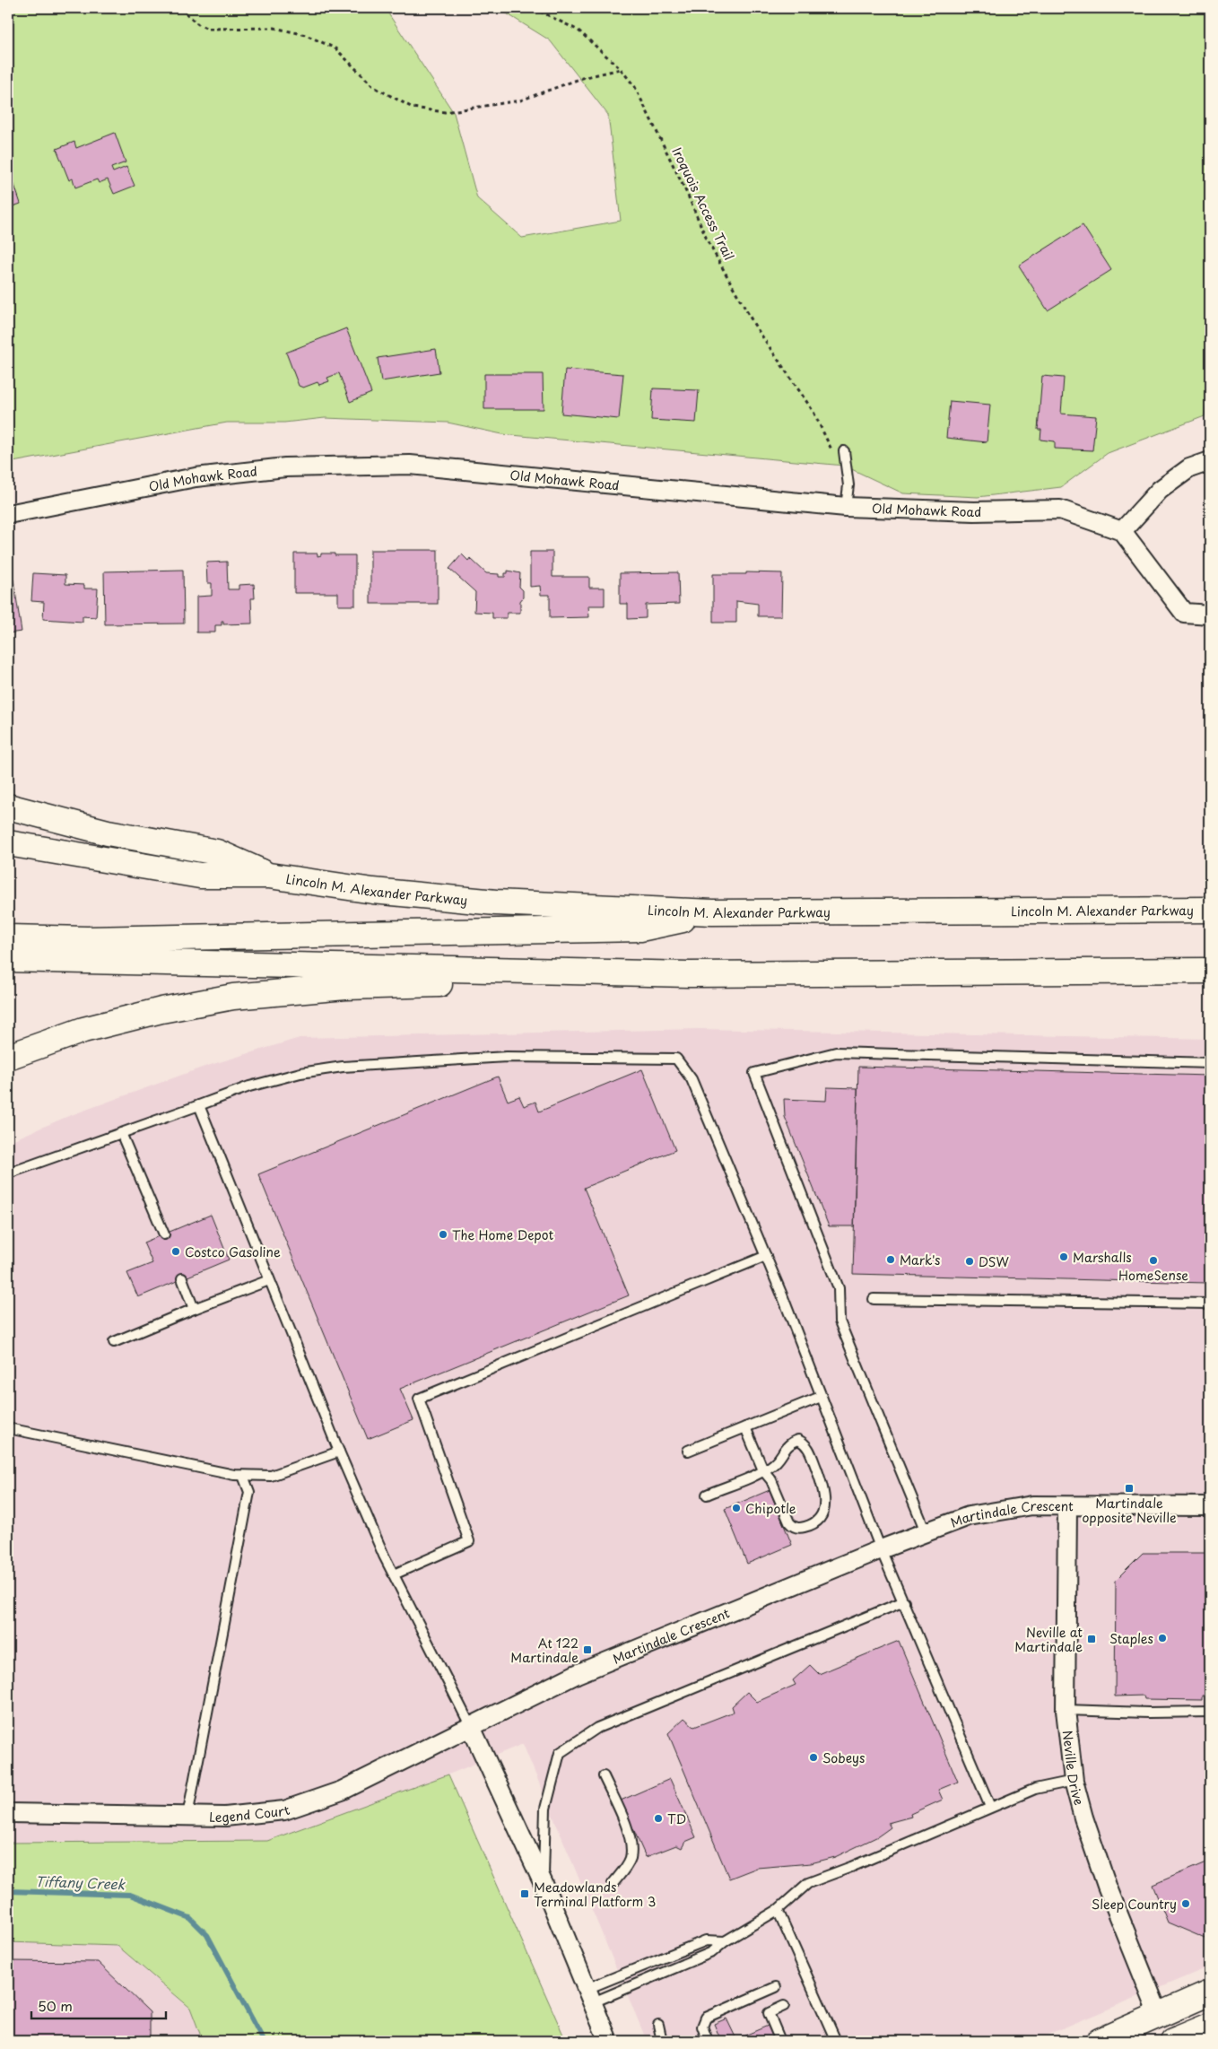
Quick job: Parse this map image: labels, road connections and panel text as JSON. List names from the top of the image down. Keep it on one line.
{"streets":{"main road":["Lincoln M. Alexander Parkway"],"street":["Old Mohawk Road","Martindale Crescent","Neville Drive","Legend Court"],"path":["Iroquois Access Trail"]},"crossings":[["Martindale Crescent","Neville Drive"],["Martindale Crescent","Legend Court"]],"water":["Tiffany Creek"],"places":{"other":["The Home Depot","Costco Gasoline","Marshalls","Mark's","HomeSense","DSW","Chipotle","Staples","Sobeys","TD","Sleep Country"],"transit":["Martindale opposite Neville","Neville at Martindale","At 122 Martindale","Meadowlands Terminal Platform 3"]},"scale_bar":"50 m"}
